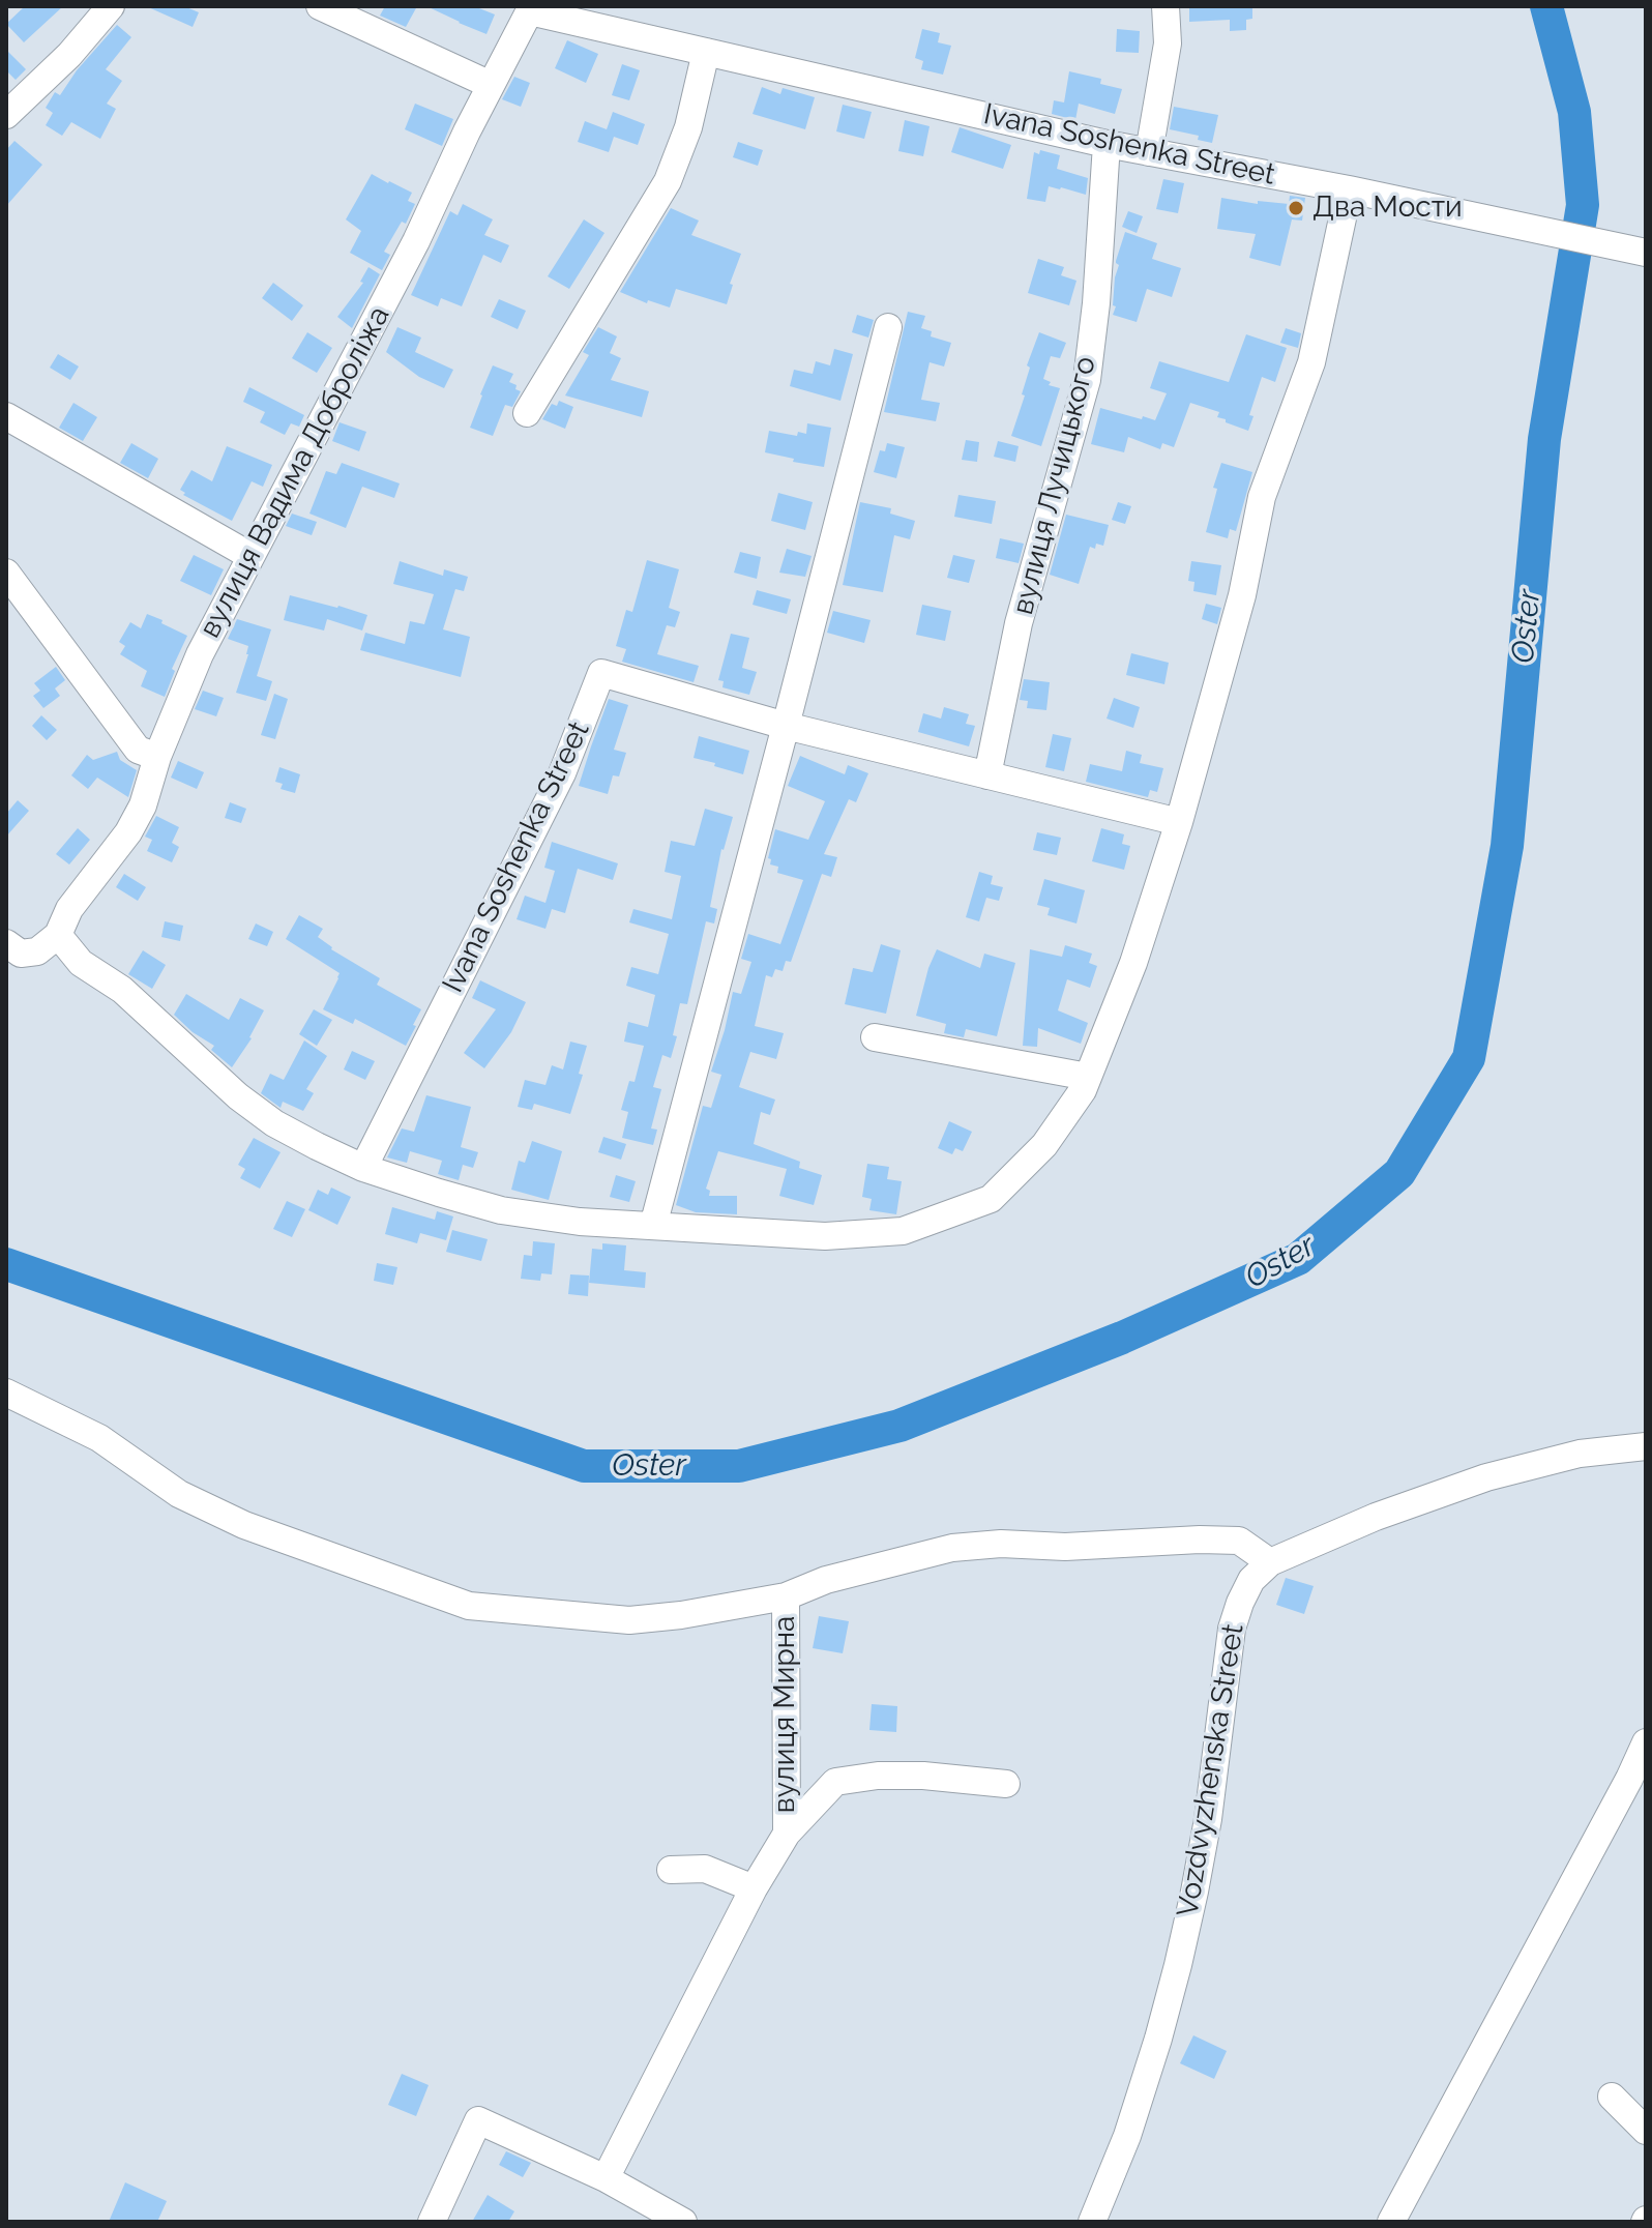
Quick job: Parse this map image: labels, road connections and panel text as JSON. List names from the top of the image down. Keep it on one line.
{"streets":{"street":["Ivana Soshenka Street","вулиця Вадима Доброліжа","вулиця Лучицького","вулиця Мирна","Vozdvyzhenska Street"]},"crossings":[["Ivana Soshenka Street","вулиця Вадима Доброліжа"],["Ivana Soshenka Street","вулиця Лучицького"]],"water":["Oster"],"places":["Два Мости"]}
